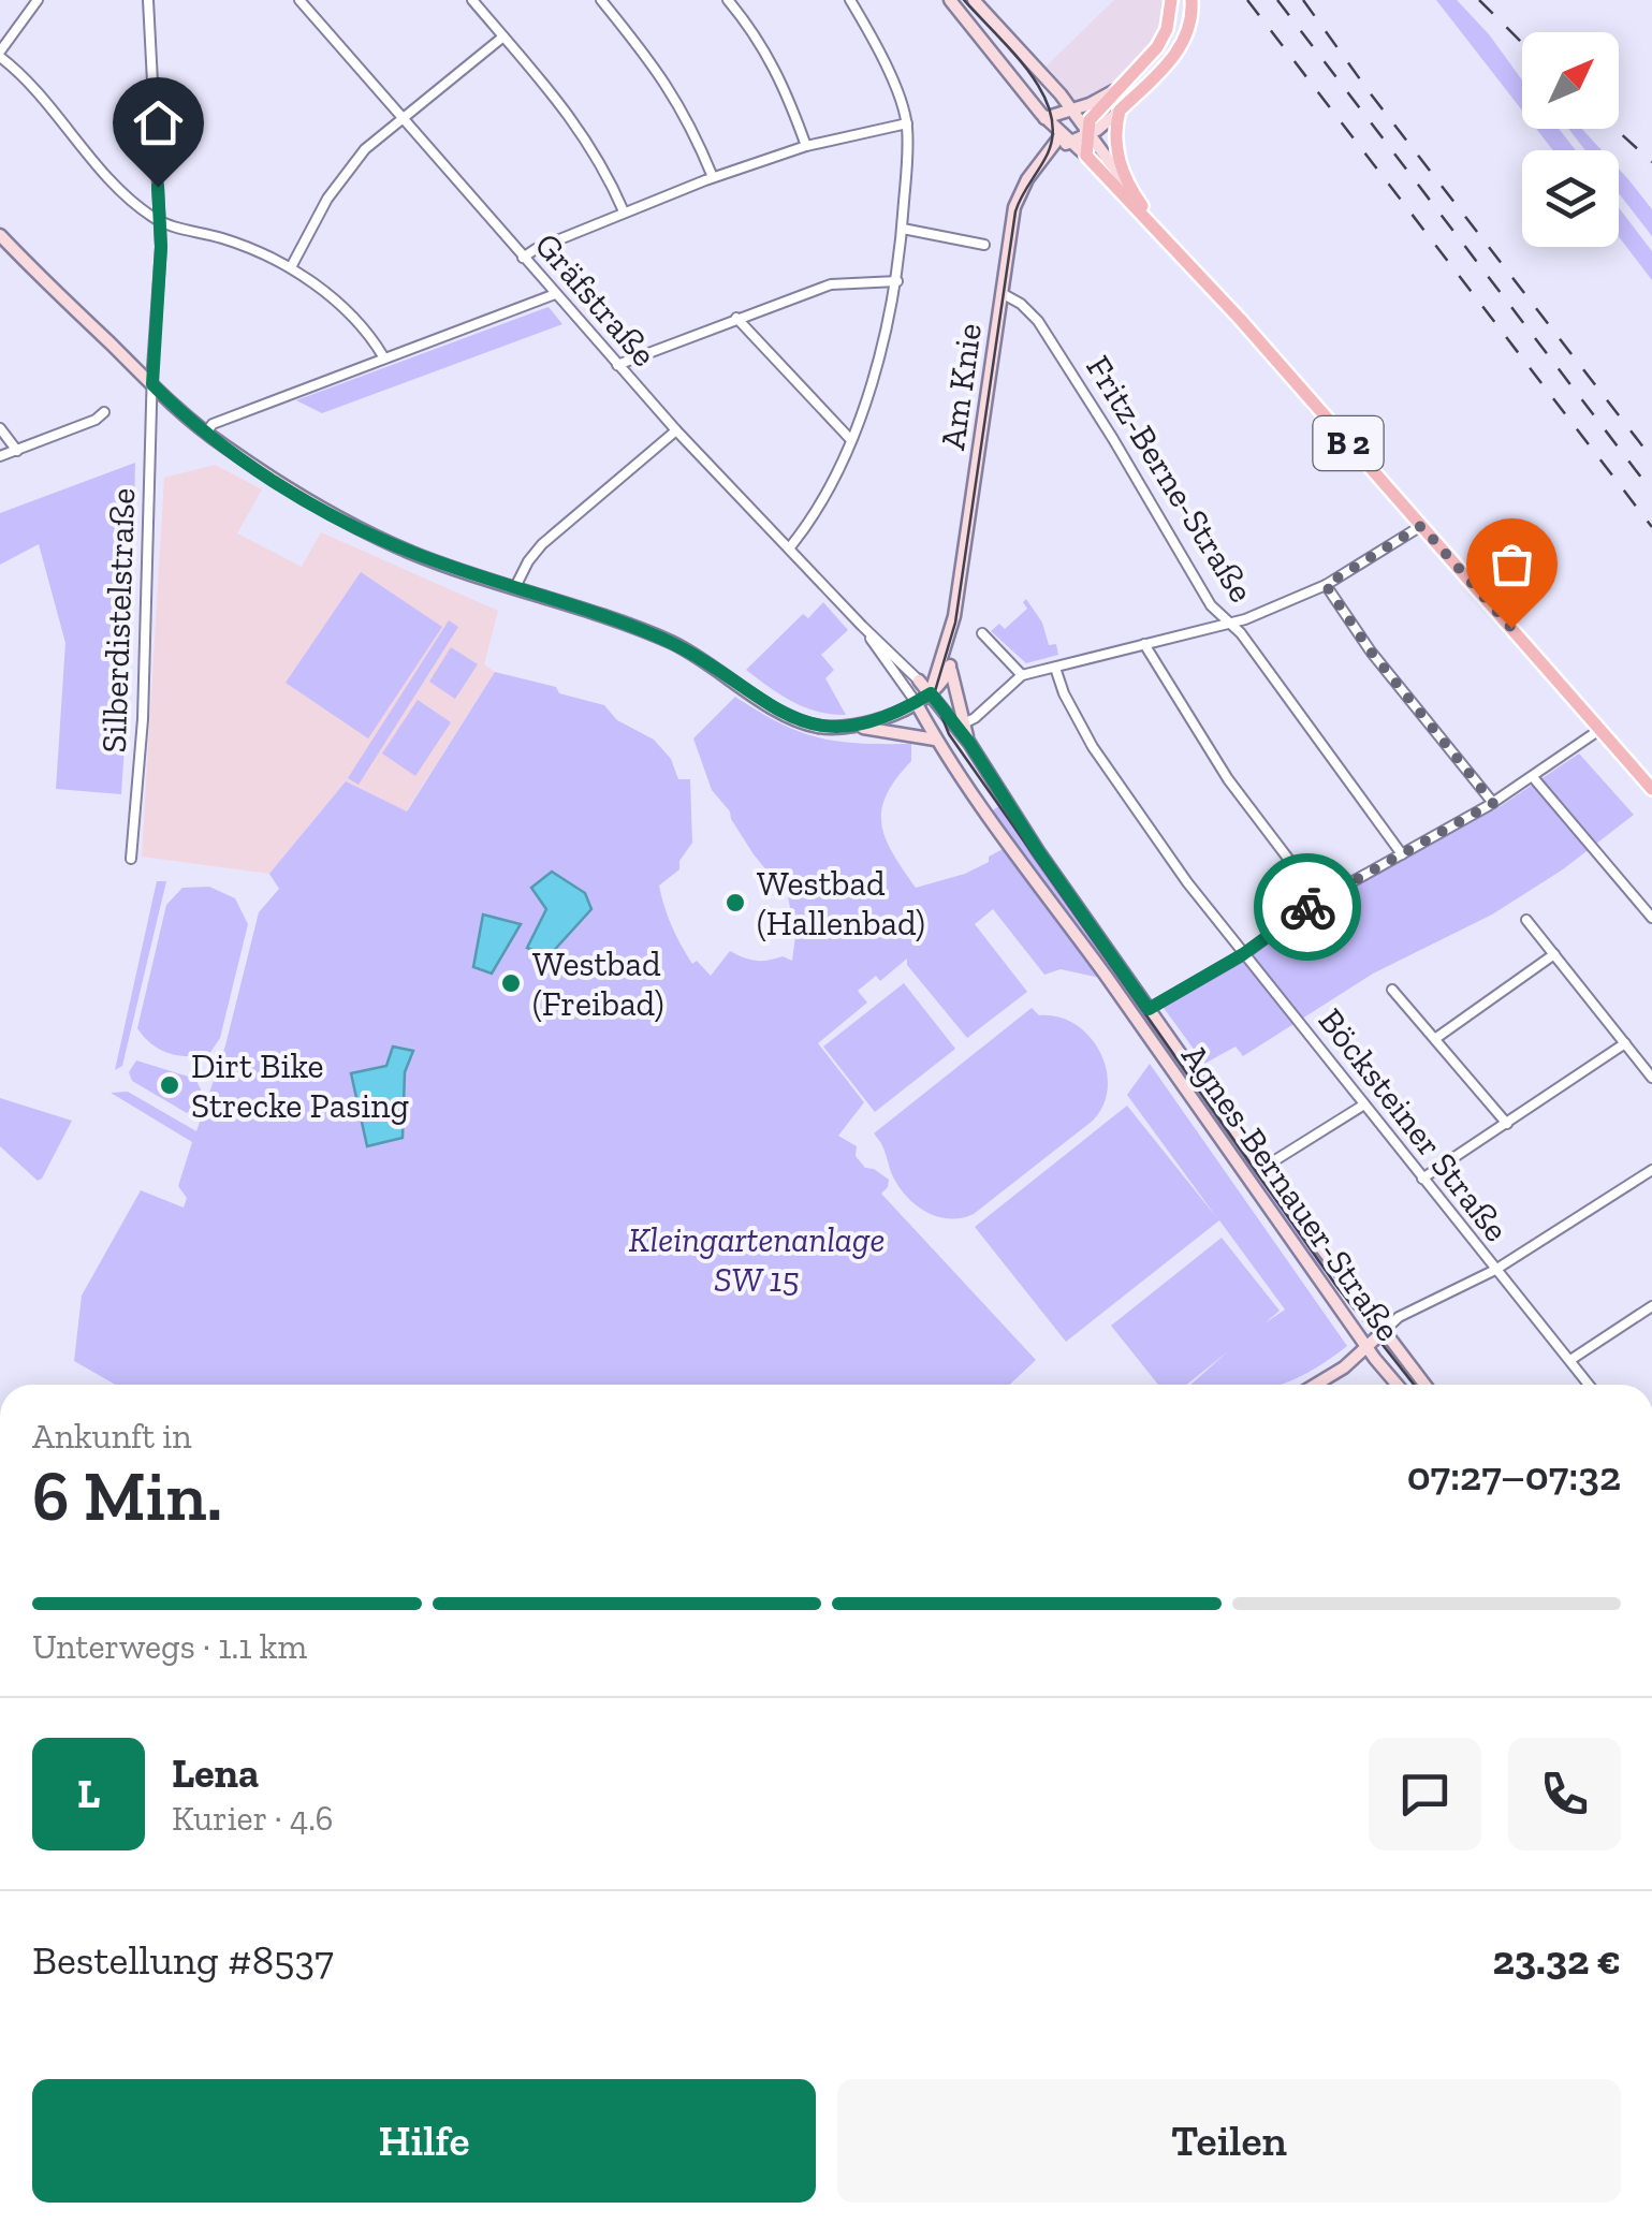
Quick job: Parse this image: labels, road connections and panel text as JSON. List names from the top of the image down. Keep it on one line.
{"streets":{"main road":["Am Knie","B 2","Agnes-Bernauer-Straße"],"street":["Gräfstraße","Fritz-Berne-Straße","Silberdistelstraße","Böcksteiner Straße"]},"crossings":[["Gräfstraße","Agnes-Bernauer-Straße"],["Am Knie","B 2"],["Am Knie","Fritz-Berne-Straße"],["Am Knie","Agnes-Bernauer-Straße"]],"parks":["Kleingartenanlage SW 15"],"places":["Westbad (Hallenbad)","Westbad (Freibad)","Dirt Bike Strecke Pasing"],"north":"top right","page":{"heading":["6 Min.","Ankunft in","07:27–07:32"],"panel":["Lena","Kurier · 4.6","Bestellung #8537","23.32 €"],"bar":"Unterwegs · 1.1 km","round":"L","buttons":["Hilfe","Teilen"]}}
